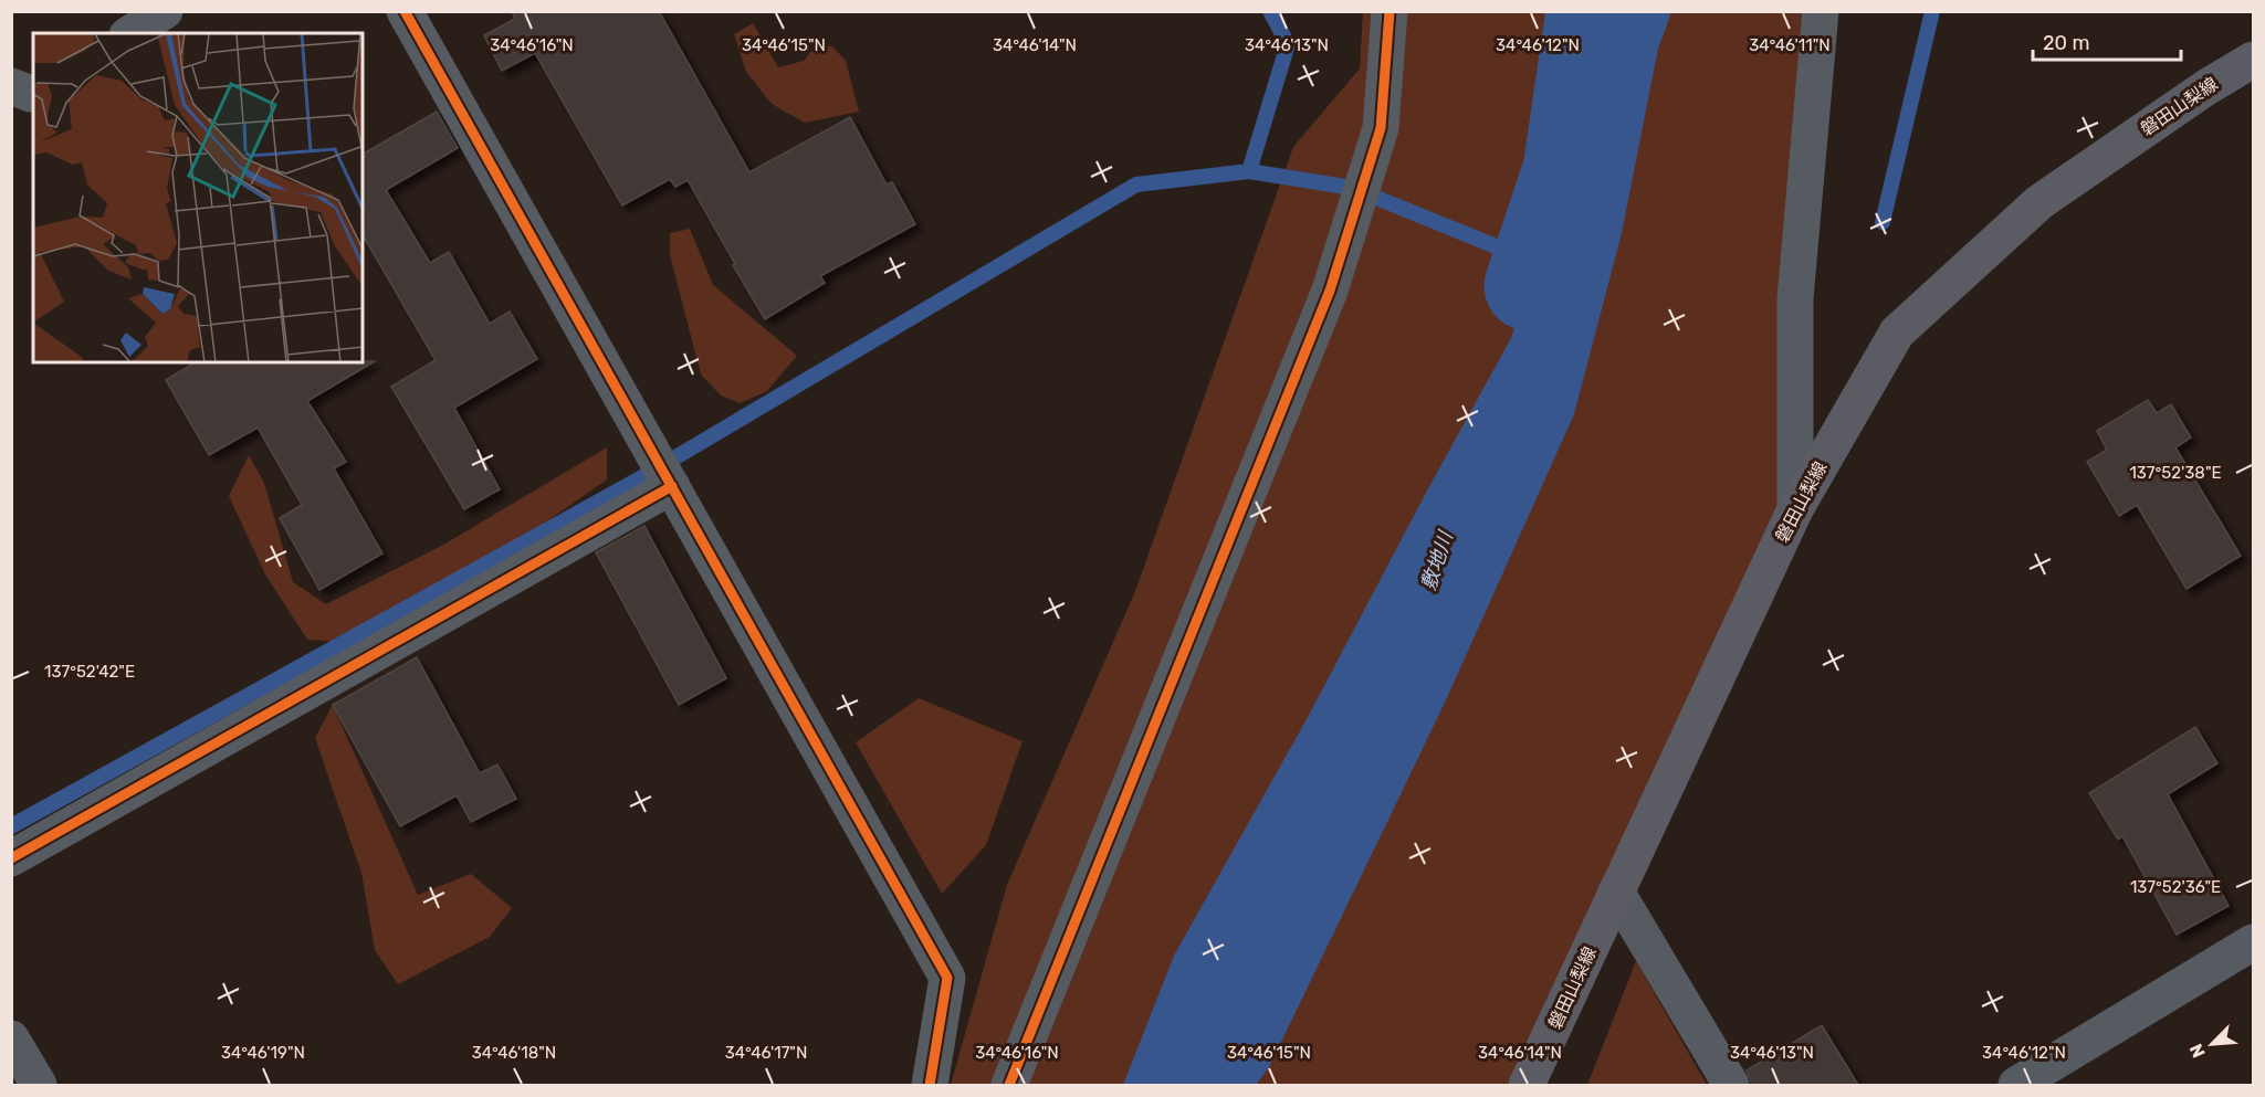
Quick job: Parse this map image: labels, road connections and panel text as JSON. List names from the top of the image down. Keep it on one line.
{"streets":{"main road":["磐田山梨線"]},"water":["敷地川"],"scale_bar":"20 m","north":"bottom left","coordinates":["34°46'11\"N","34°46'16\"N","34°46'15\"N","34°46'14\"N","34°46'13\"N","34°46'12\"N","137°52'38\"E","137°52'42\"E","137°52'36\"E","34°46'19\"N","34°46'18\"N","34°46'17\"N"]}
